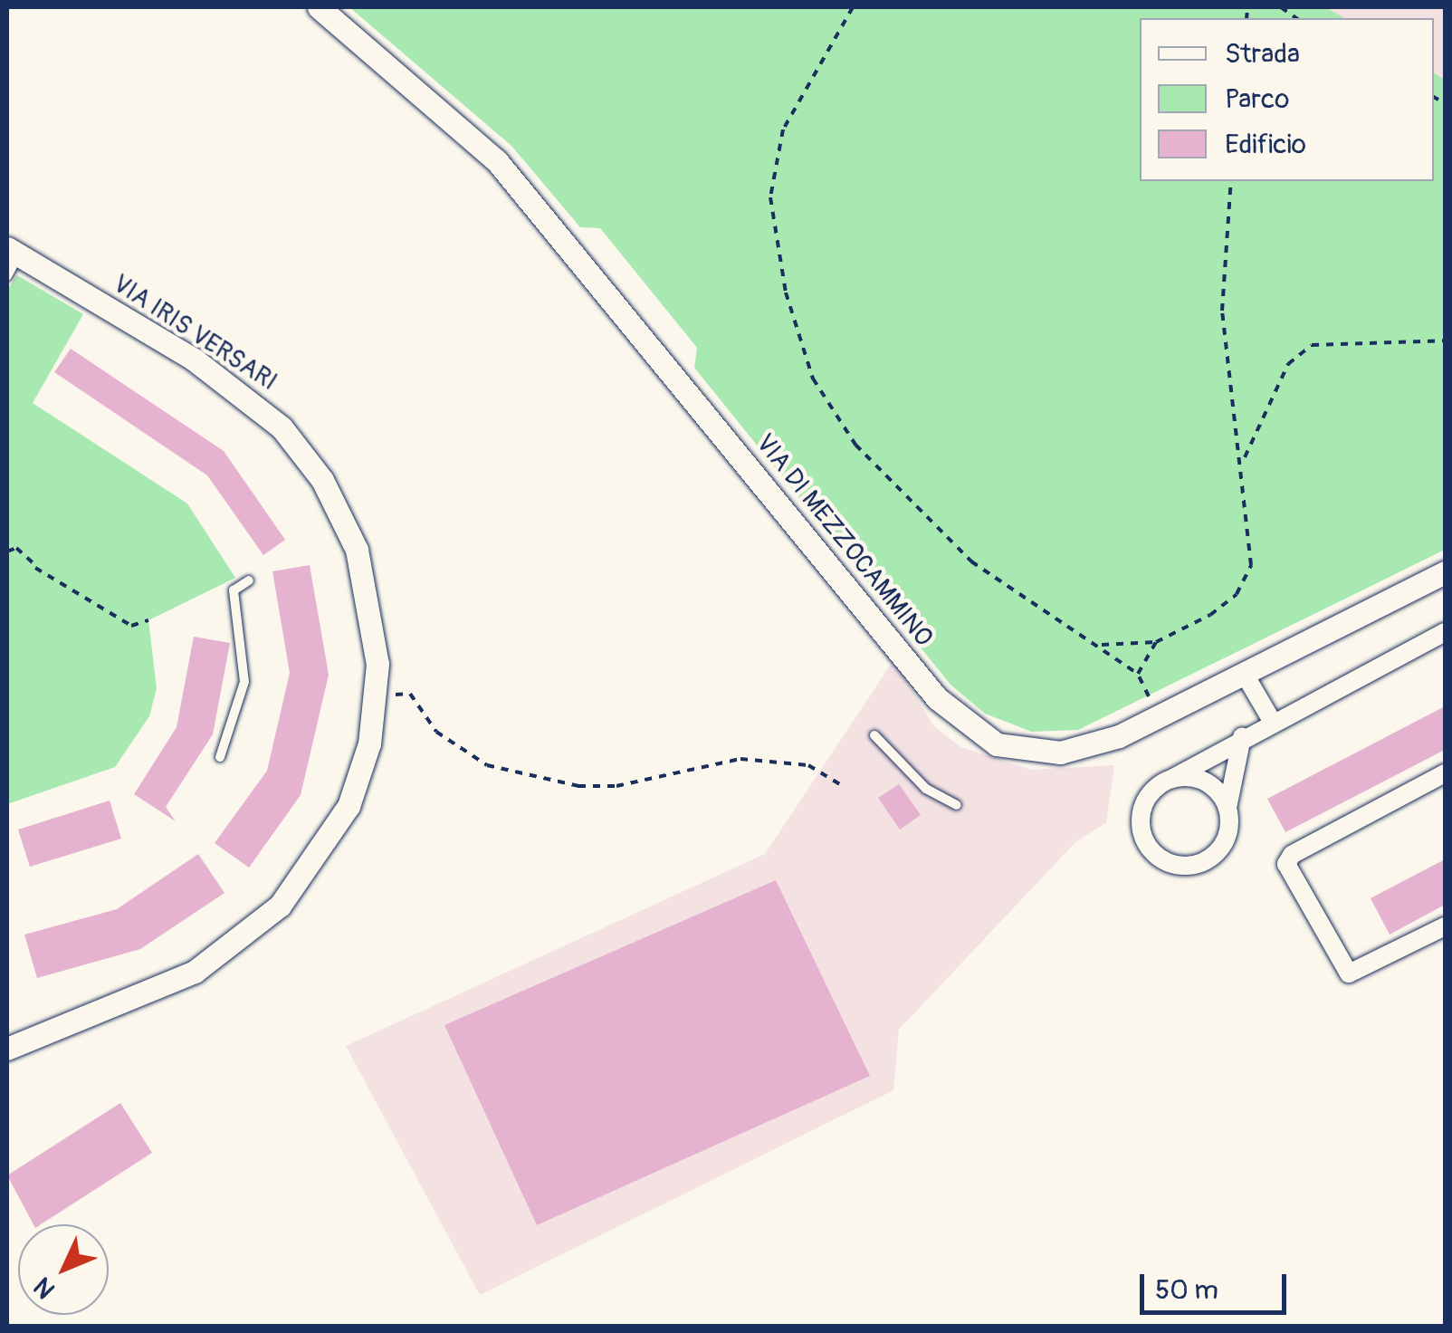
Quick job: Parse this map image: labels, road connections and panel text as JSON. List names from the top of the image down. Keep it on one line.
{"streets":{"street":["VIA IRIS VERSARI","VIA DI MEZZOCAMMINO"]},"legend":["Strada","Parco","Edificio"],"scale_bar":"50 m","north":"bottom left"}
